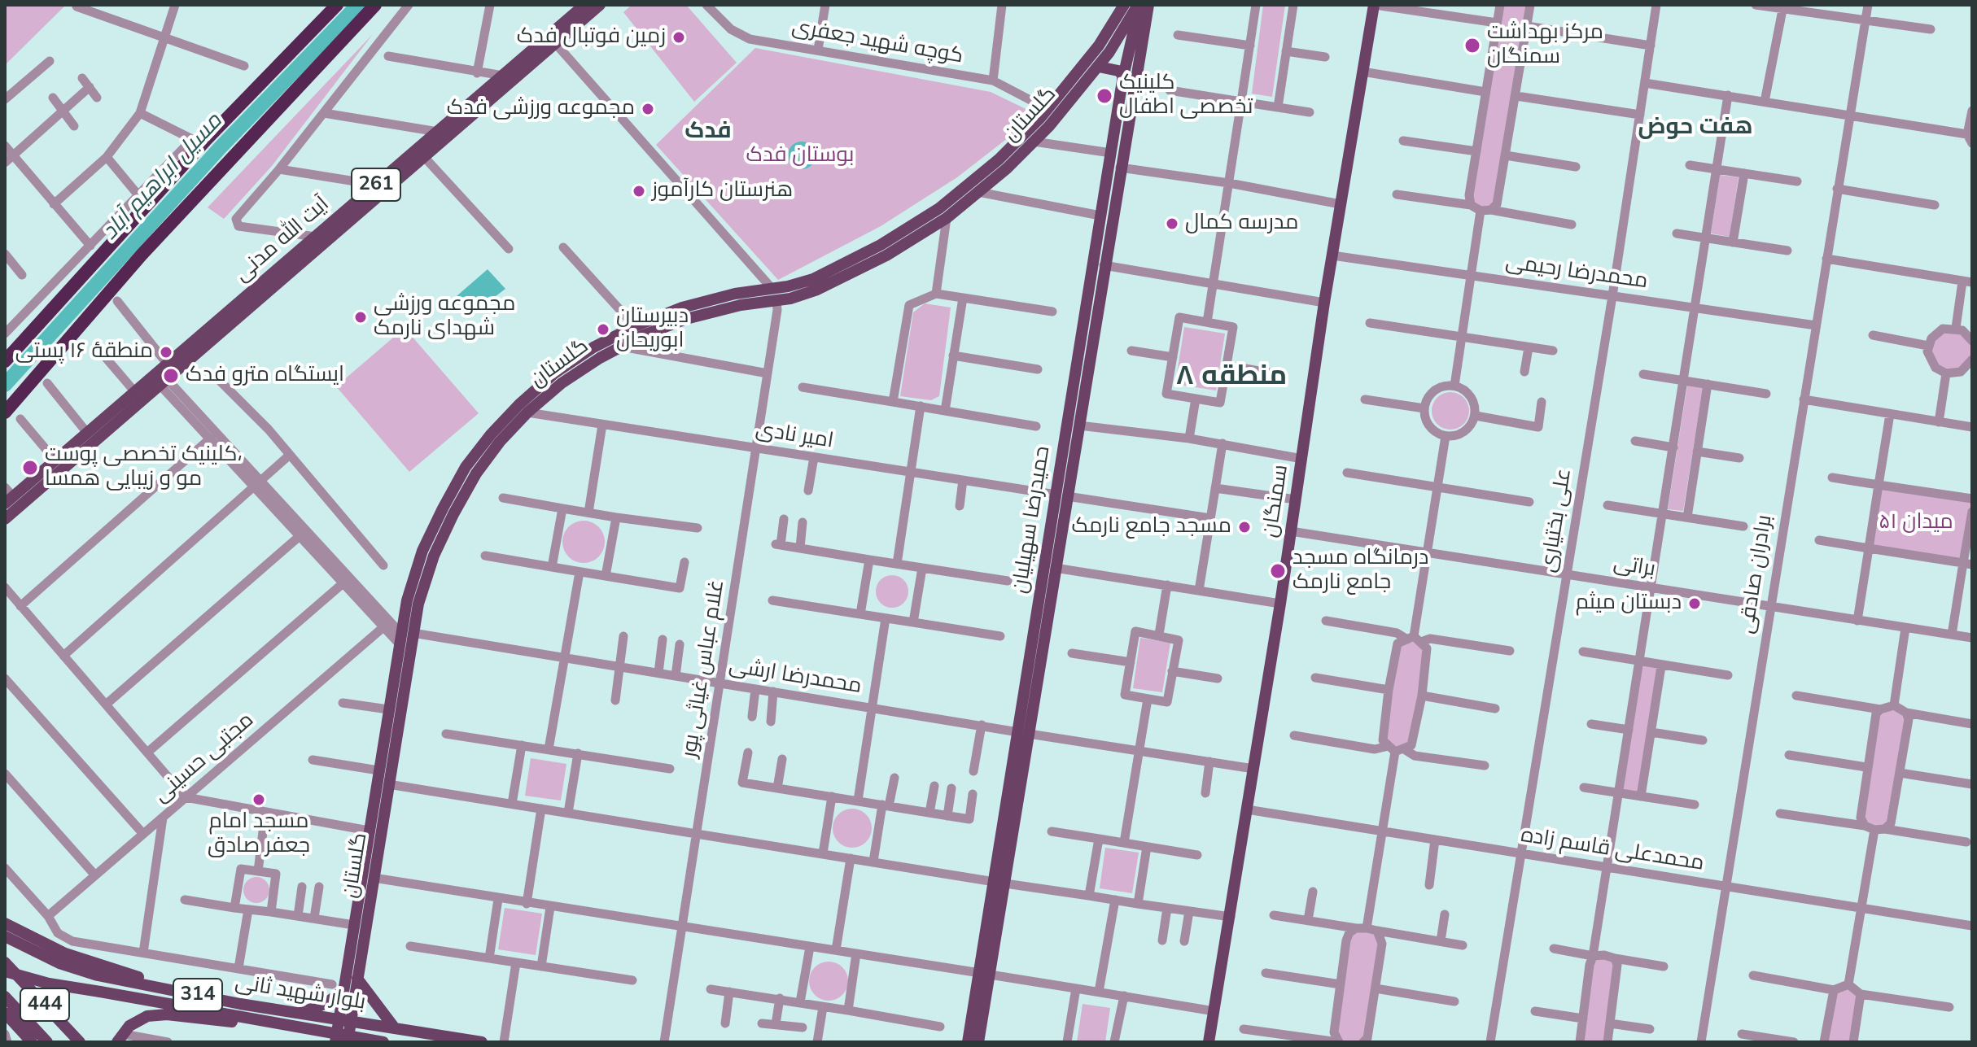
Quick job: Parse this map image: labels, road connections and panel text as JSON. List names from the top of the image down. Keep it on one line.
{"streets":{"main road":["گلستان","261","آیت الله مدنی","سمنگان","حمیدرضا سهیلیان","بلوار شهید ثانی","314","444"],"street":["کوچه شهید جعفری","محمدرضا رحیمی","امیر نادی","علی بختیاری","براتی","برادران صادقی","غلام عباس غیاثی ‌پور","محمدرضا ارشی","مجتبی حسینی","محمدعلی قاسم زاده"]},"crossings":[["کوچه شهید جعفری","گلستان"],["گلستان","امیر نادی"],["گلستان","حمیدرضا سهیلیان"],["گلستان","غلام عباس غیاثی ‌پور"],["گلستان","محمدرضا ارشی"],["گلستان","بلوار شهید ثانی"],["261","آیت الله مدنی"],["محمدرضا رحیمی","سمنگان"],["محمدرضا رحیمی","علی بختیاری"],["محمدرضا رحیمی","برادران صادقی"],["امیر نادی","حمیدرضا سهیلیان"],["امیر نادی","غلام عباس غیاثی ‌پور"],["سمنگان","براتی"],["سمنگان","محمدرضا ارشی"],["سمنگان","محمدعلی قاسم زاده"],["حمیدرضا سهیلیان","محمدرضا ارشی"],["علی بختیاری","براتی"],["علی بختیاری","محمدعلی قاسم زاده"],["براتی","برادران صادقی"],["برادران صادقی","محمدعلی قاسم زاده"],["غلام عباس غیاثی ‌پور","محمدرضا ارشی"],["بلوار شهید ثانی","444"]],"districts":["هفت حوض","فدک","منطقه ۸"],"water":["مسیل ابراهیم آباد"],"parks":["بوستان فدک","میدان ۵۱"],"places":["زمین فوتبال فدک","مرکز بهداشت سمنگان","کلینیک تخصصی اطفال","مجموعه ورزشی فدک","هنرستان کارآموز","مدرسه کمال","مجموعه ورزشی شهدای نارمک","دبیرستان ابوریحان","منطقهٔ ۱۶ پستی","ایستگاه مترو فدک","کلینیک تخصصی پوست، مو و زیبایی همسا","مسجد جامع نارمک","درمانگاه مسجد جامع نارمک","دبستان میثم","مسجد امام جعفر صادق"]}
